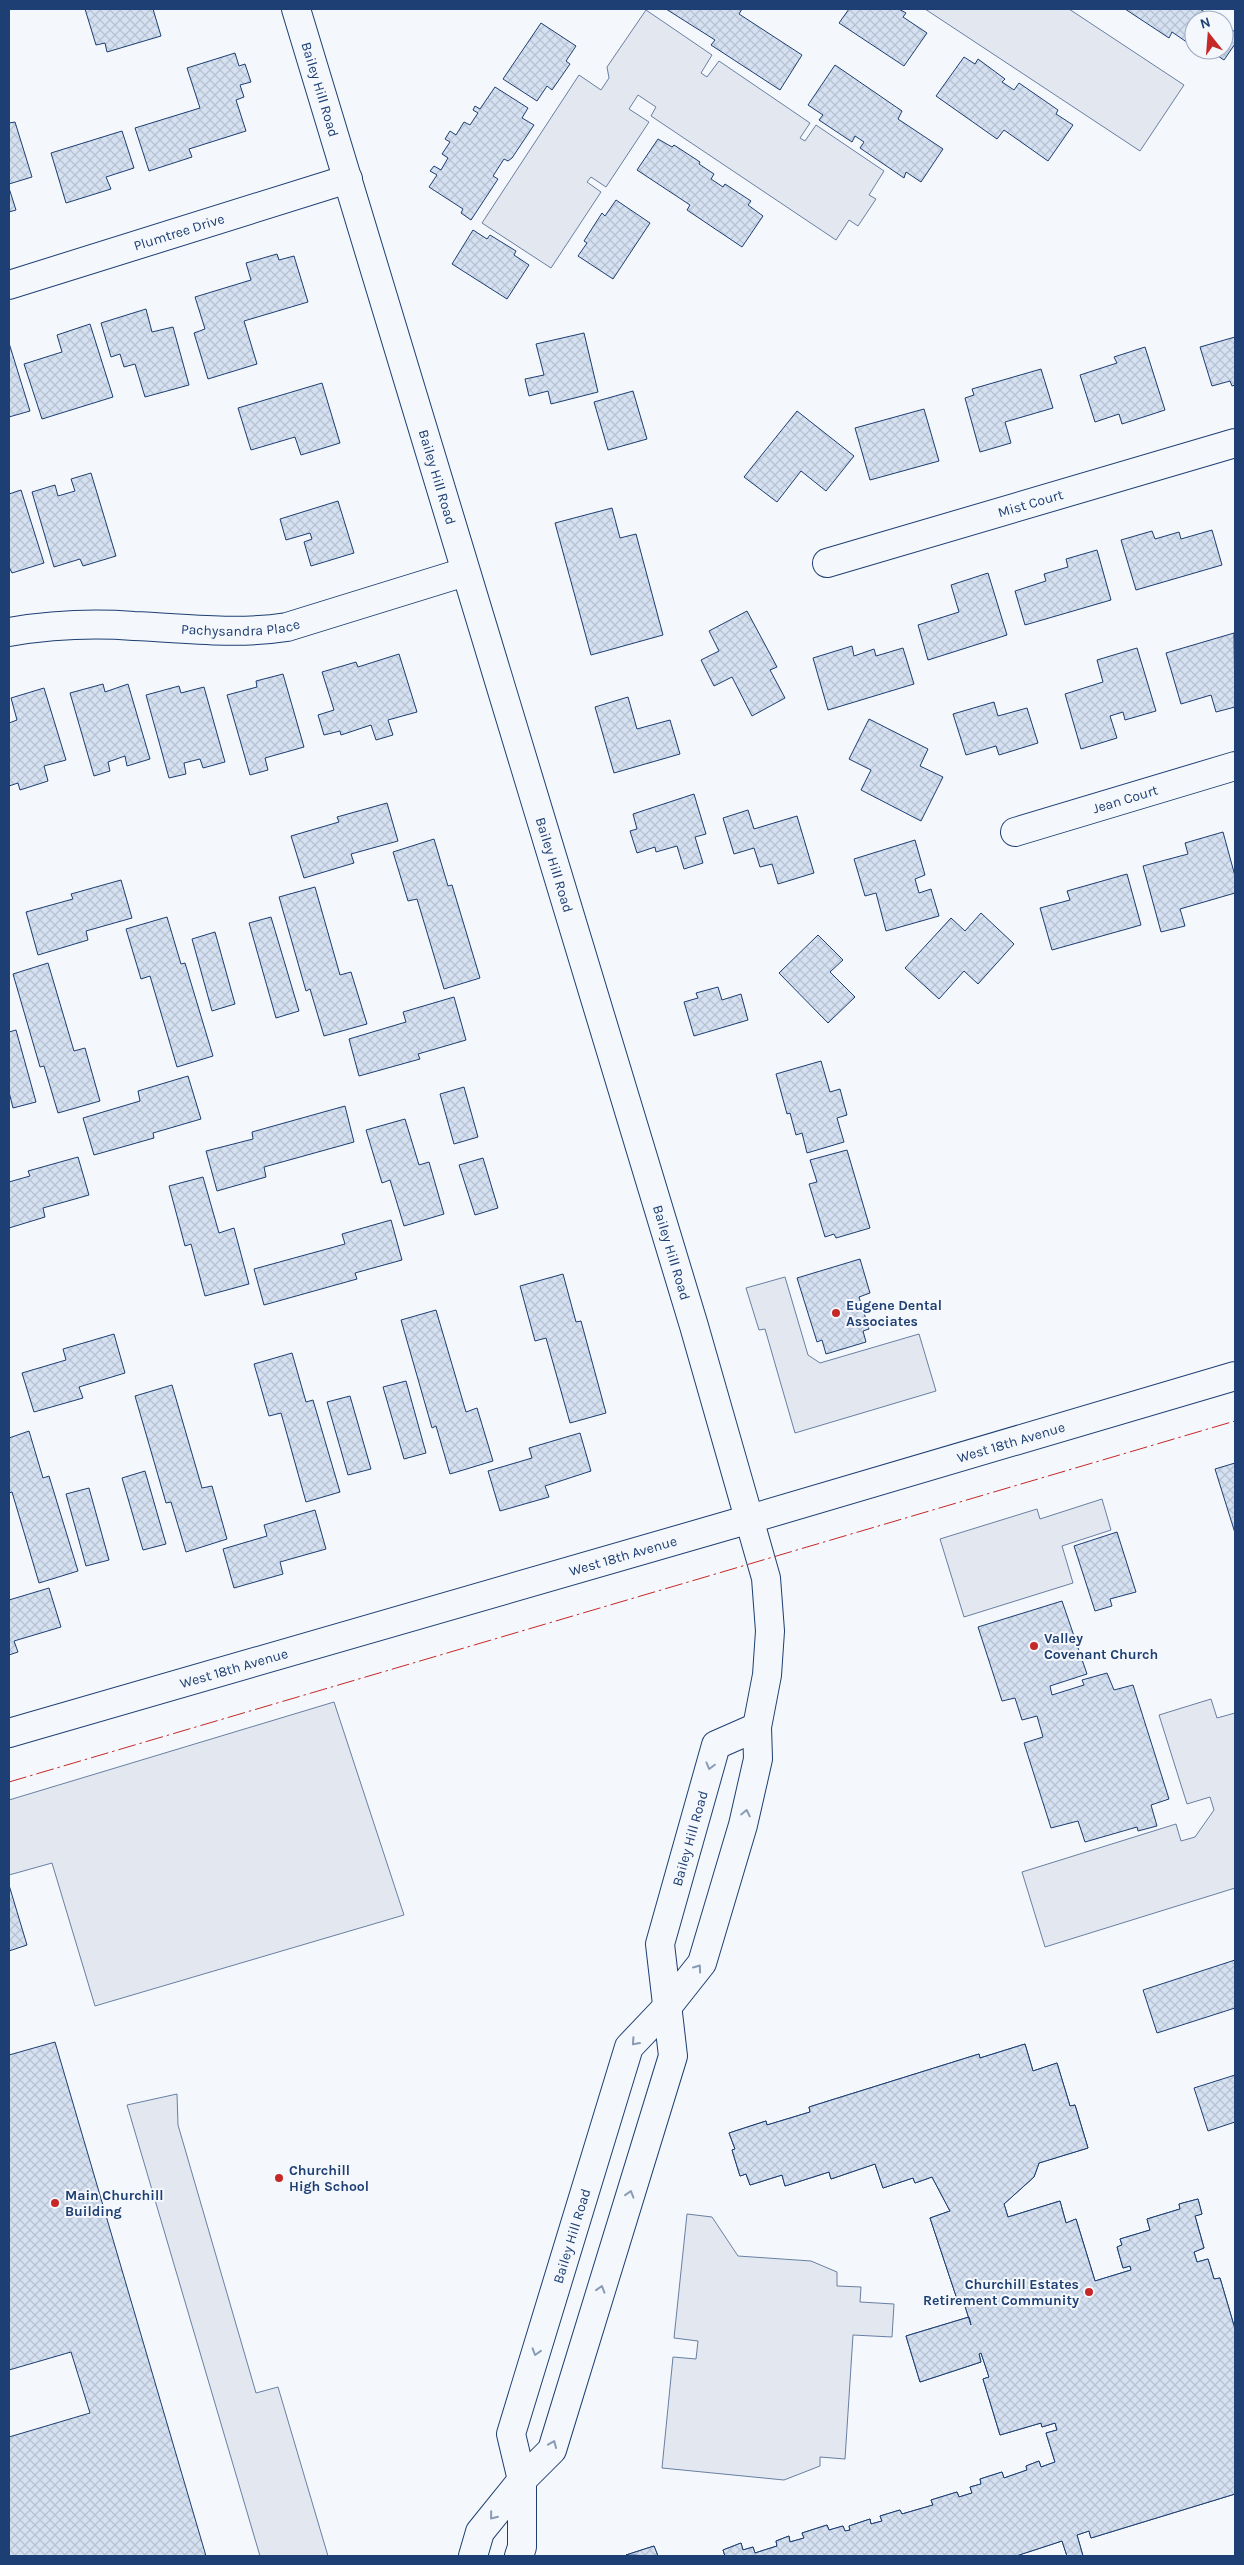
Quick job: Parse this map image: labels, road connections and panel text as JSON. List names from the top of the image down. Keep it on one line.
{"streets":{"main road":["Bailey Hill Road","Plumtree Drive","Mist Court","Pachysandra Place","Jean Court","West 18th Avenue"]},"crossings":[["Bailey Hill Road","Plumtree Drive"],["Bailey Hill Road","Pachysandra Place"],["Bailey Hill Road","West 18th Avenue"]],"places":["Eugene Dental Associates","Valley Covenant Church","Churchill High School","Main Churchill Building","Churchill Estates Retirement Community"],"north":"top"}
